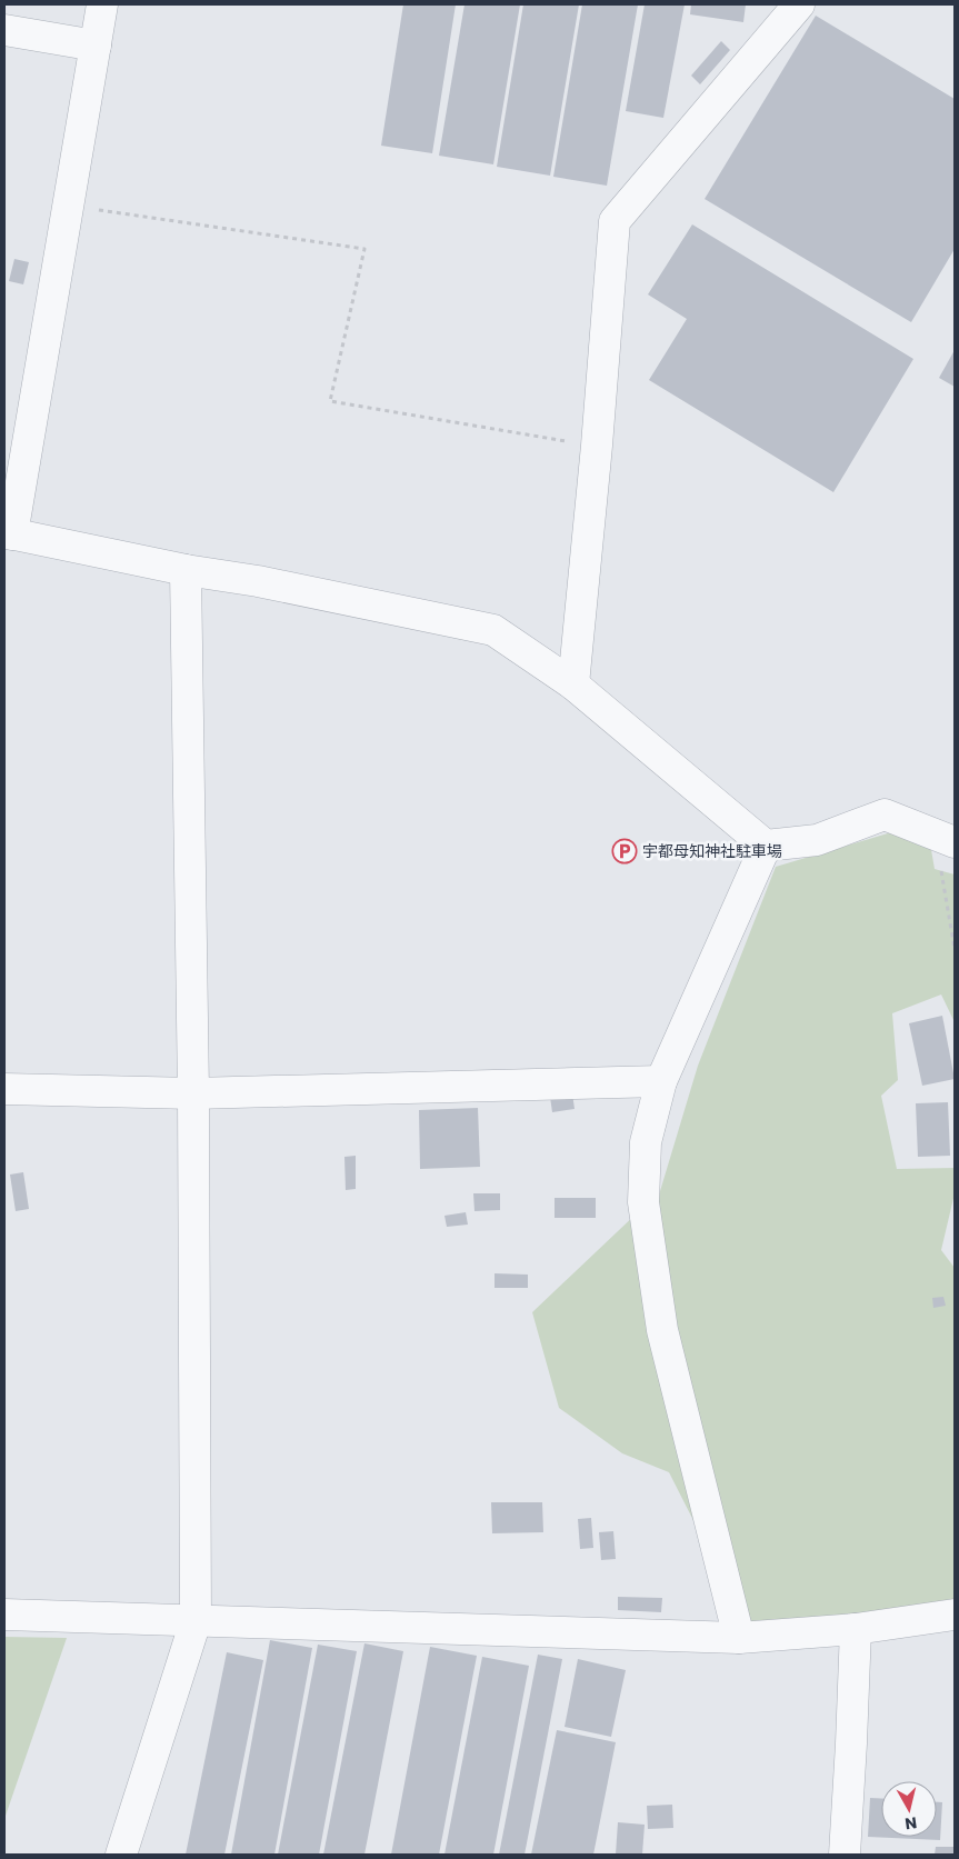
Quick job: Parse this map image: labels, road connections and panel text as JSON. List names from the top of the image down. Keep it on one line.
{"places":{"parking":["宇都母知神社駐車場"]},"north":"bottom"}
